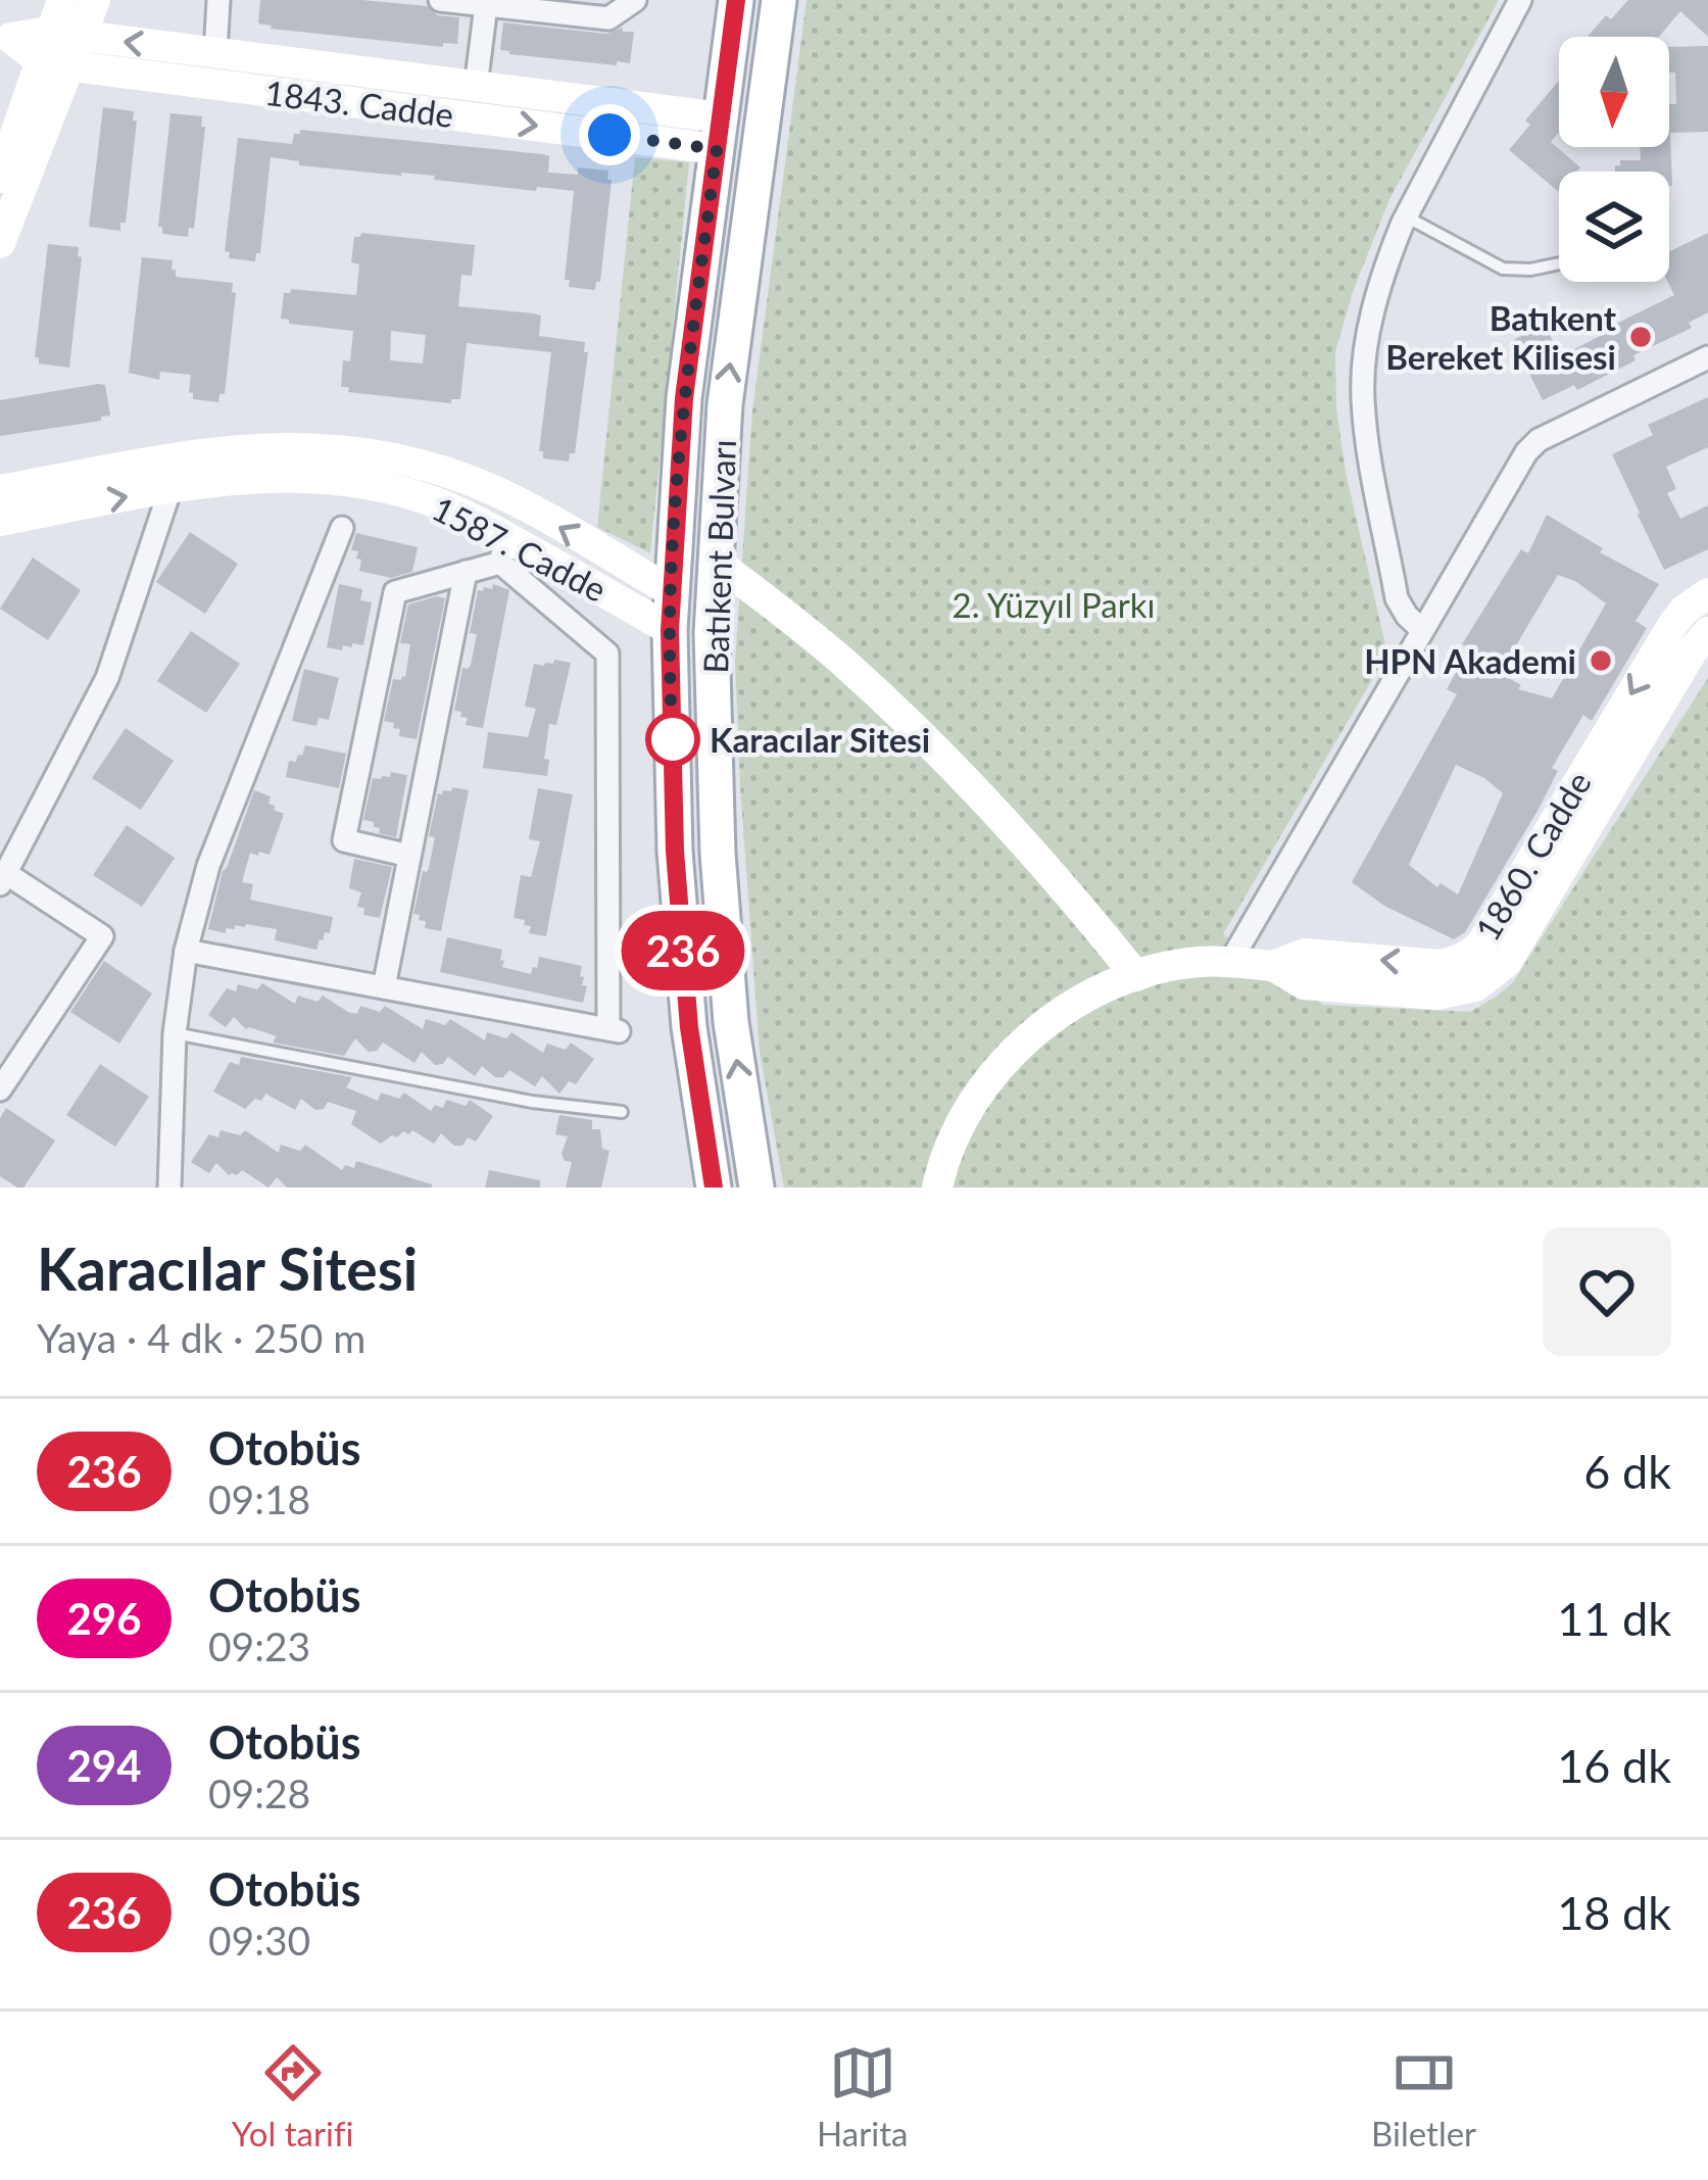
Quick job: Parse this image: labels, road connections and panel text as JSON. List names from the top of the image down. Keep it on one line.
{"streets":{"main road":["Batıkent Bulvarı"],"street":["1843. Cadde","1587. Cadde","1860. Cadde"]},"crossings":[["1843. Cadde","Batıkent Bulvarı"],["1587. Cadde","Batıkent Bulvarı"]],"parks":["2. Yüzyıl Parkı"],"places":["Batıkent Bereket Kilisesi","HPN Akademi","Karacılar Sitesi"],"lines":["bus line 236"],"north":"bottom","page":{"on_map":"236","heading":["Karacılar Sitesi","Yaya · 4 dk · 250 m"],"list":[{"mark":"236","name":"Otobüs","note":"09:18","value":"6 dk"},{"mark":"296","name":"Otobüs","note":"09:23","value":"11 dk"},{"mark":"294","name":"Otobüs","note":"09:28","value":"16 dk"},{"mark":"236","name":"Otobüs","note":"09:30","value":"18 dk"}],"tabs":["Yol tarifi","Harita","Biletler"]}}
